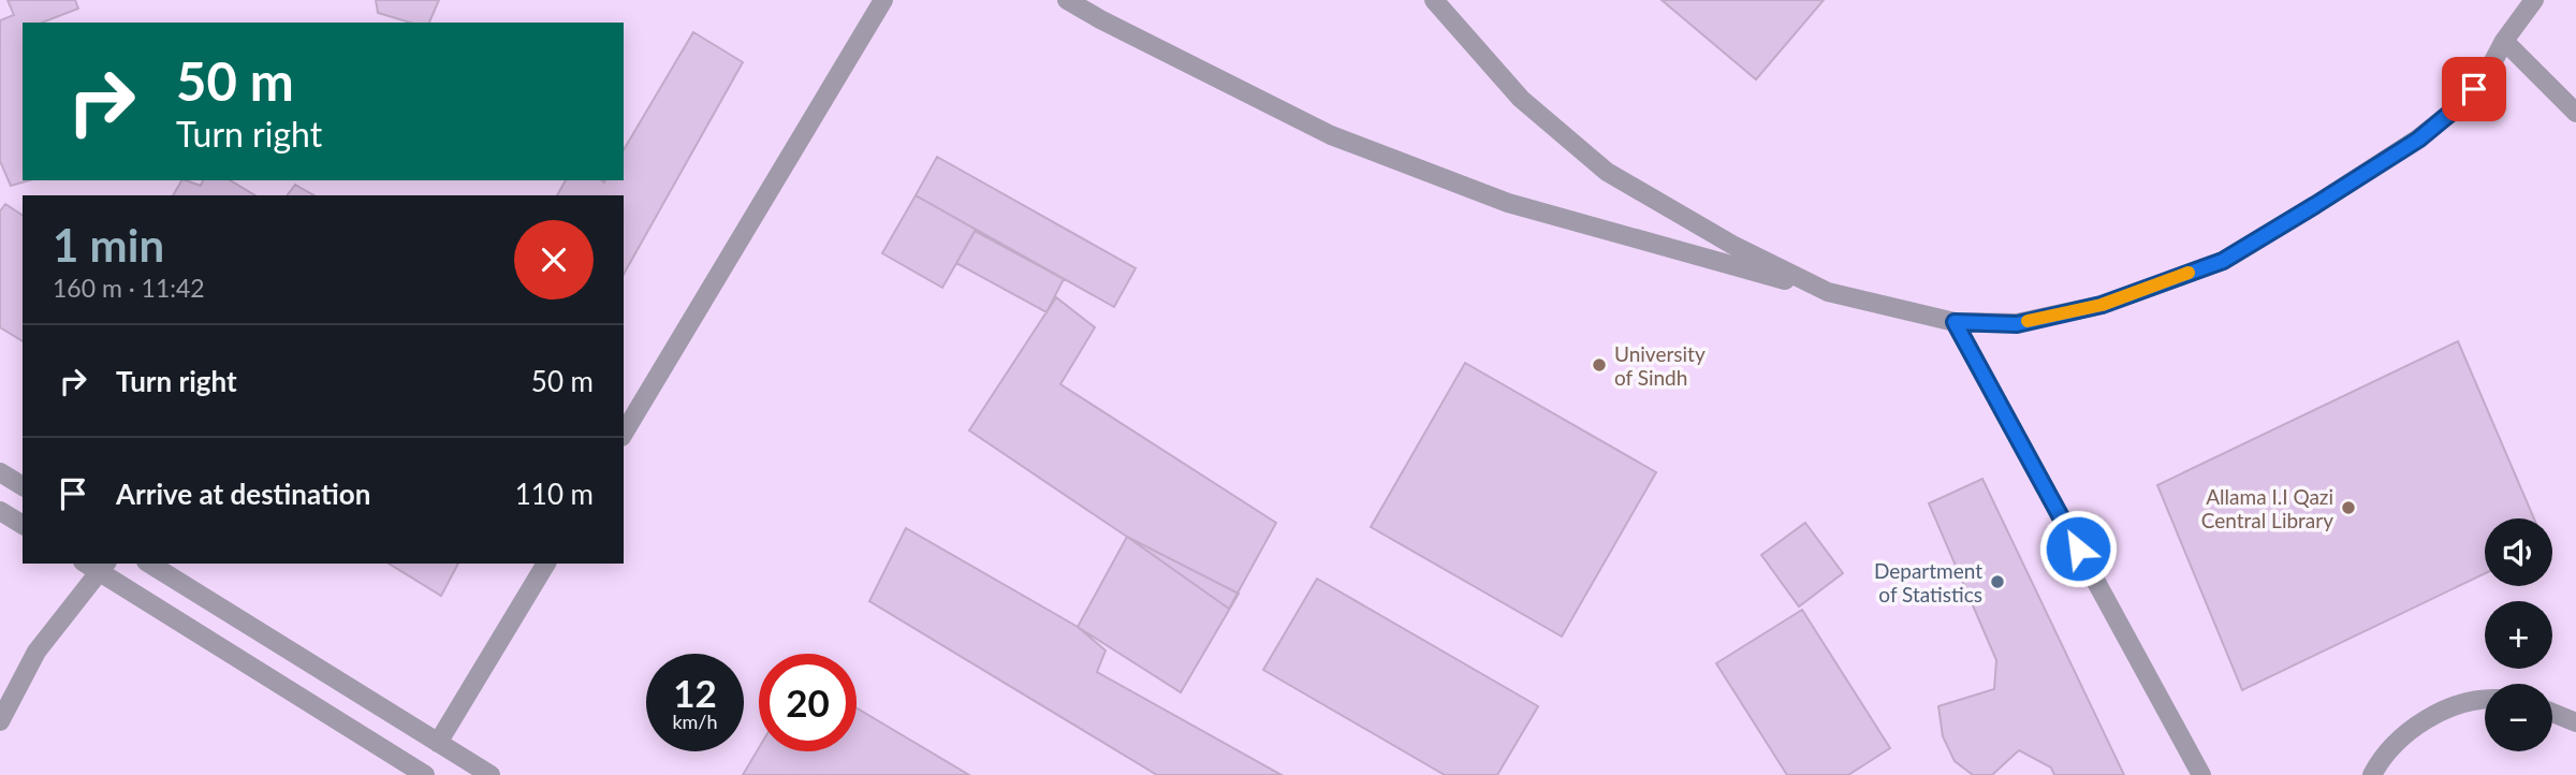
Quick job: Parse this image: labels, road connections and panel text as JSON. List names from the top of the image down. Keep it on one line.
{"places":["University of Sindh","Allama I.I Qazi Central Library","Department of Statistics"],"page":{"turn":["50 m","Turn right"],"heading":["1 min","160 m · 11:42"],"list":[{"name":"Turn right","value":"50 m"},{"name":"Arrive at destination","value":"110 m"}],"map_buttons":["+","−"],"speed":"12 km/h","limit":"20"}}
